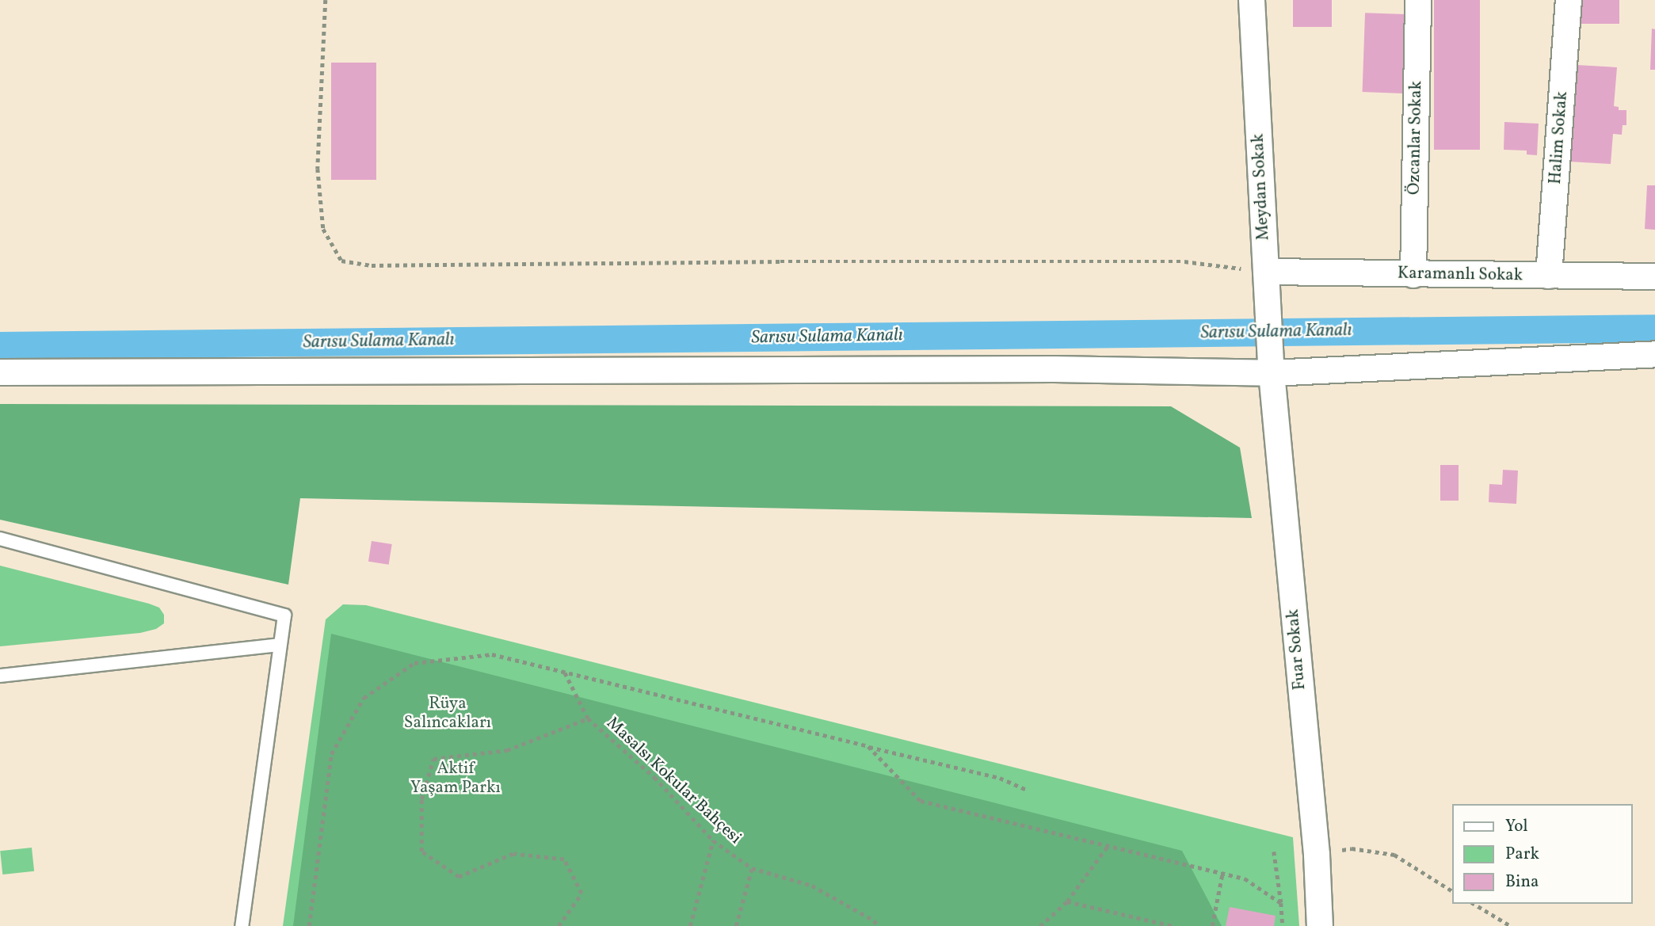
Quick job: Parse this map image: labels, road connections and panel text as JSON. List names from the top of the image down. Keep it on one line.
{"streets":{"street":["Özcanlar Sokak","Halim Sokak","Meydan Sokak","Karamanlı Sokak","Fuar Sokak"],"path":["Masalsı Kokular Bahçesi"]},"crossings":[["Özcanlar Sokak","Karamanlı Sokak"],["Halim Sokak","Karamanlı Sokak"],["Meydan Sokak","Karamanlı Sokak"],["Meydan Sokak","Fuar Sokak"]],"water":["Sarısu Sulama Kanalı"],"parks":["Rüya Salıncakları","Aktif Yaşam Parkı"],"legend":["Yol","Park","Bina"]}
